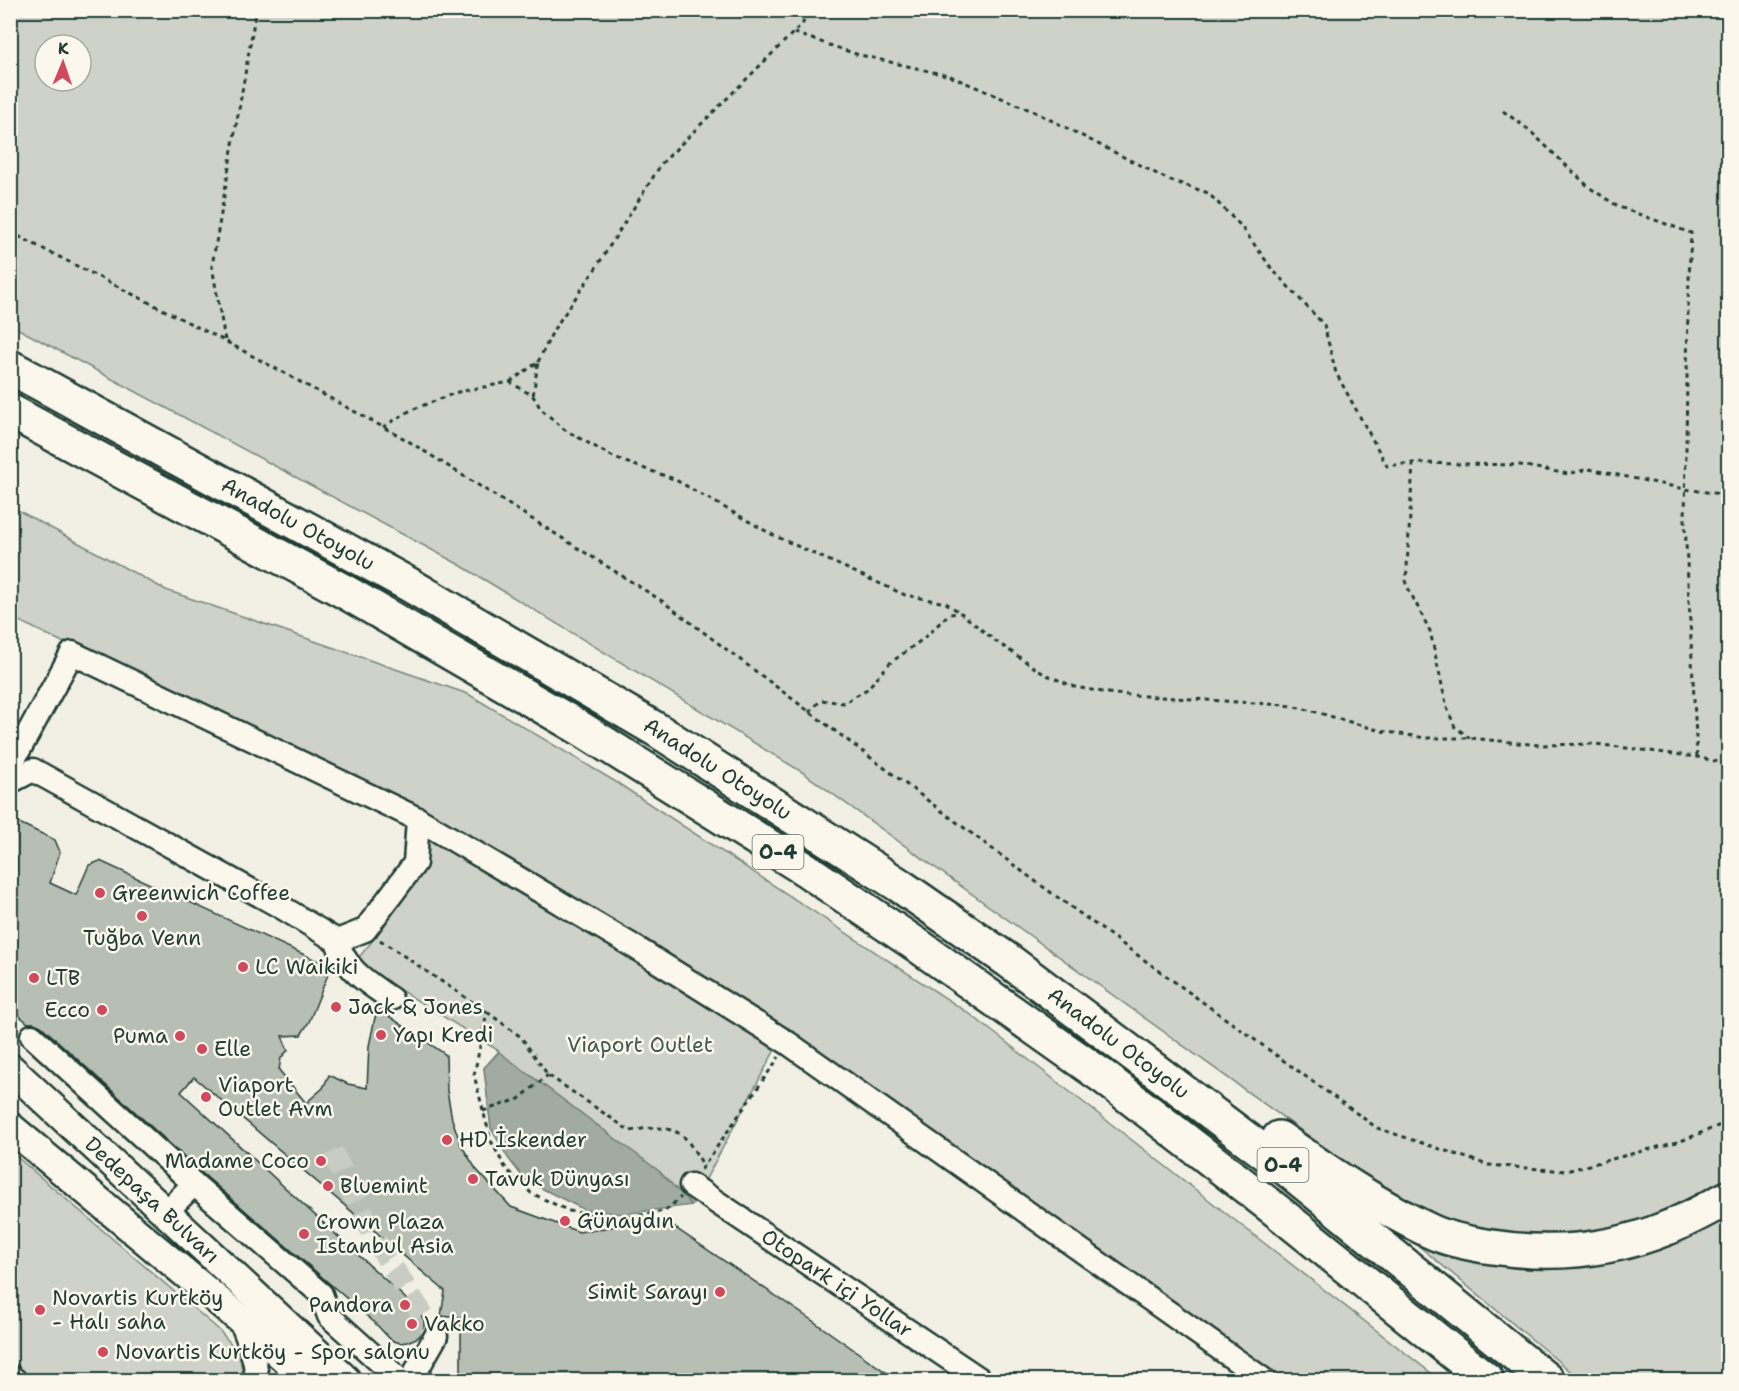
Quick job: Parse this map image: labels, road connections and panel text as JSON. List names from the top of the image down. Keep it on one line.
{"streets":{"highway":["Anadolu Otoyolu","O-4"],"main road":["Dedepaşa Bulvarı"],"street":["Otopark içi Yollar"]},"parks":["Viaport Outlet"],"places":["Greenwich Coffee","Tuğba Venn","LC Waikiki","LTB","Jack & Jones","Ecco","Yapı Kredi","Puma","Elle","Viaport Outlet Avm","HD İskender","Madame Coco","Tavuk Dünyası","Bluemint","Günaydın","Crown Plaza Istanbul Asia","Simit Sarayı","Pandora","Novartis Kurtköy - Halı saha","Vakko","Novartis Kurtköy - Spor salonu"],"north":"top"}
